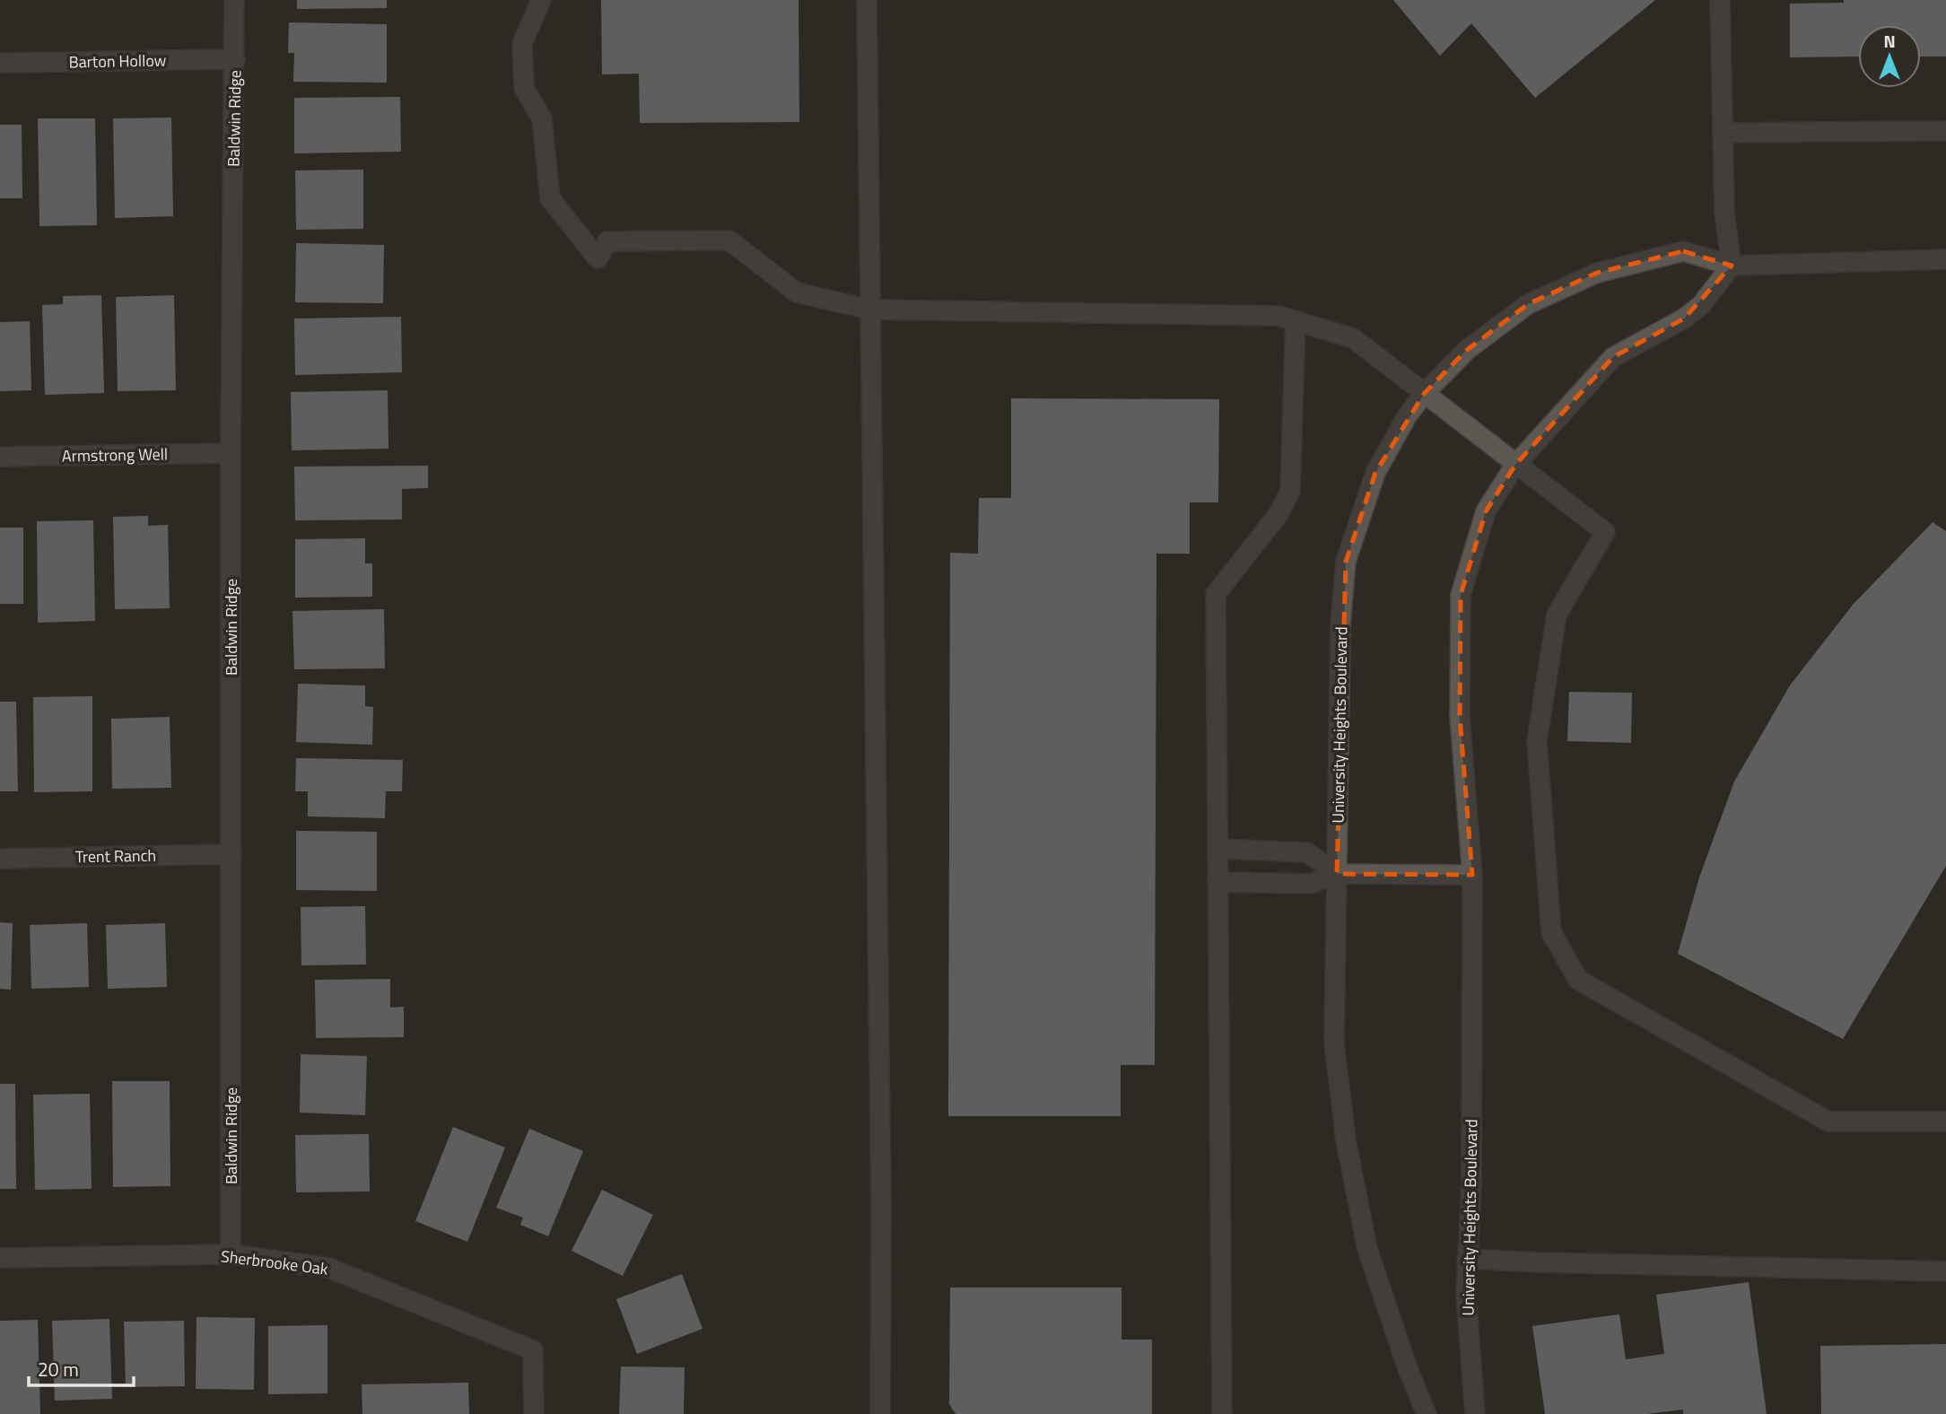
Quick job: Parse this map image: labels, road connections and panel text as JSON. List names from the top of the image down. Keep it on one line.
{"streets":{"street":["Barton Hollow","Baldwin Ridge","Armstrong Well","University Heights Boulevard","Trent Ranch","Sherbrooke Oak"]},"crossings":[["Barton Hollow","Baldwin Ridge"],["Baldwin Ridge","Armstrong Well"],["Baldwin Ridge","Trent Ranch"],["Baldwin Ridge","Sherbrooke Oak"]],"scale_bar":"20 m","north":"top"}
